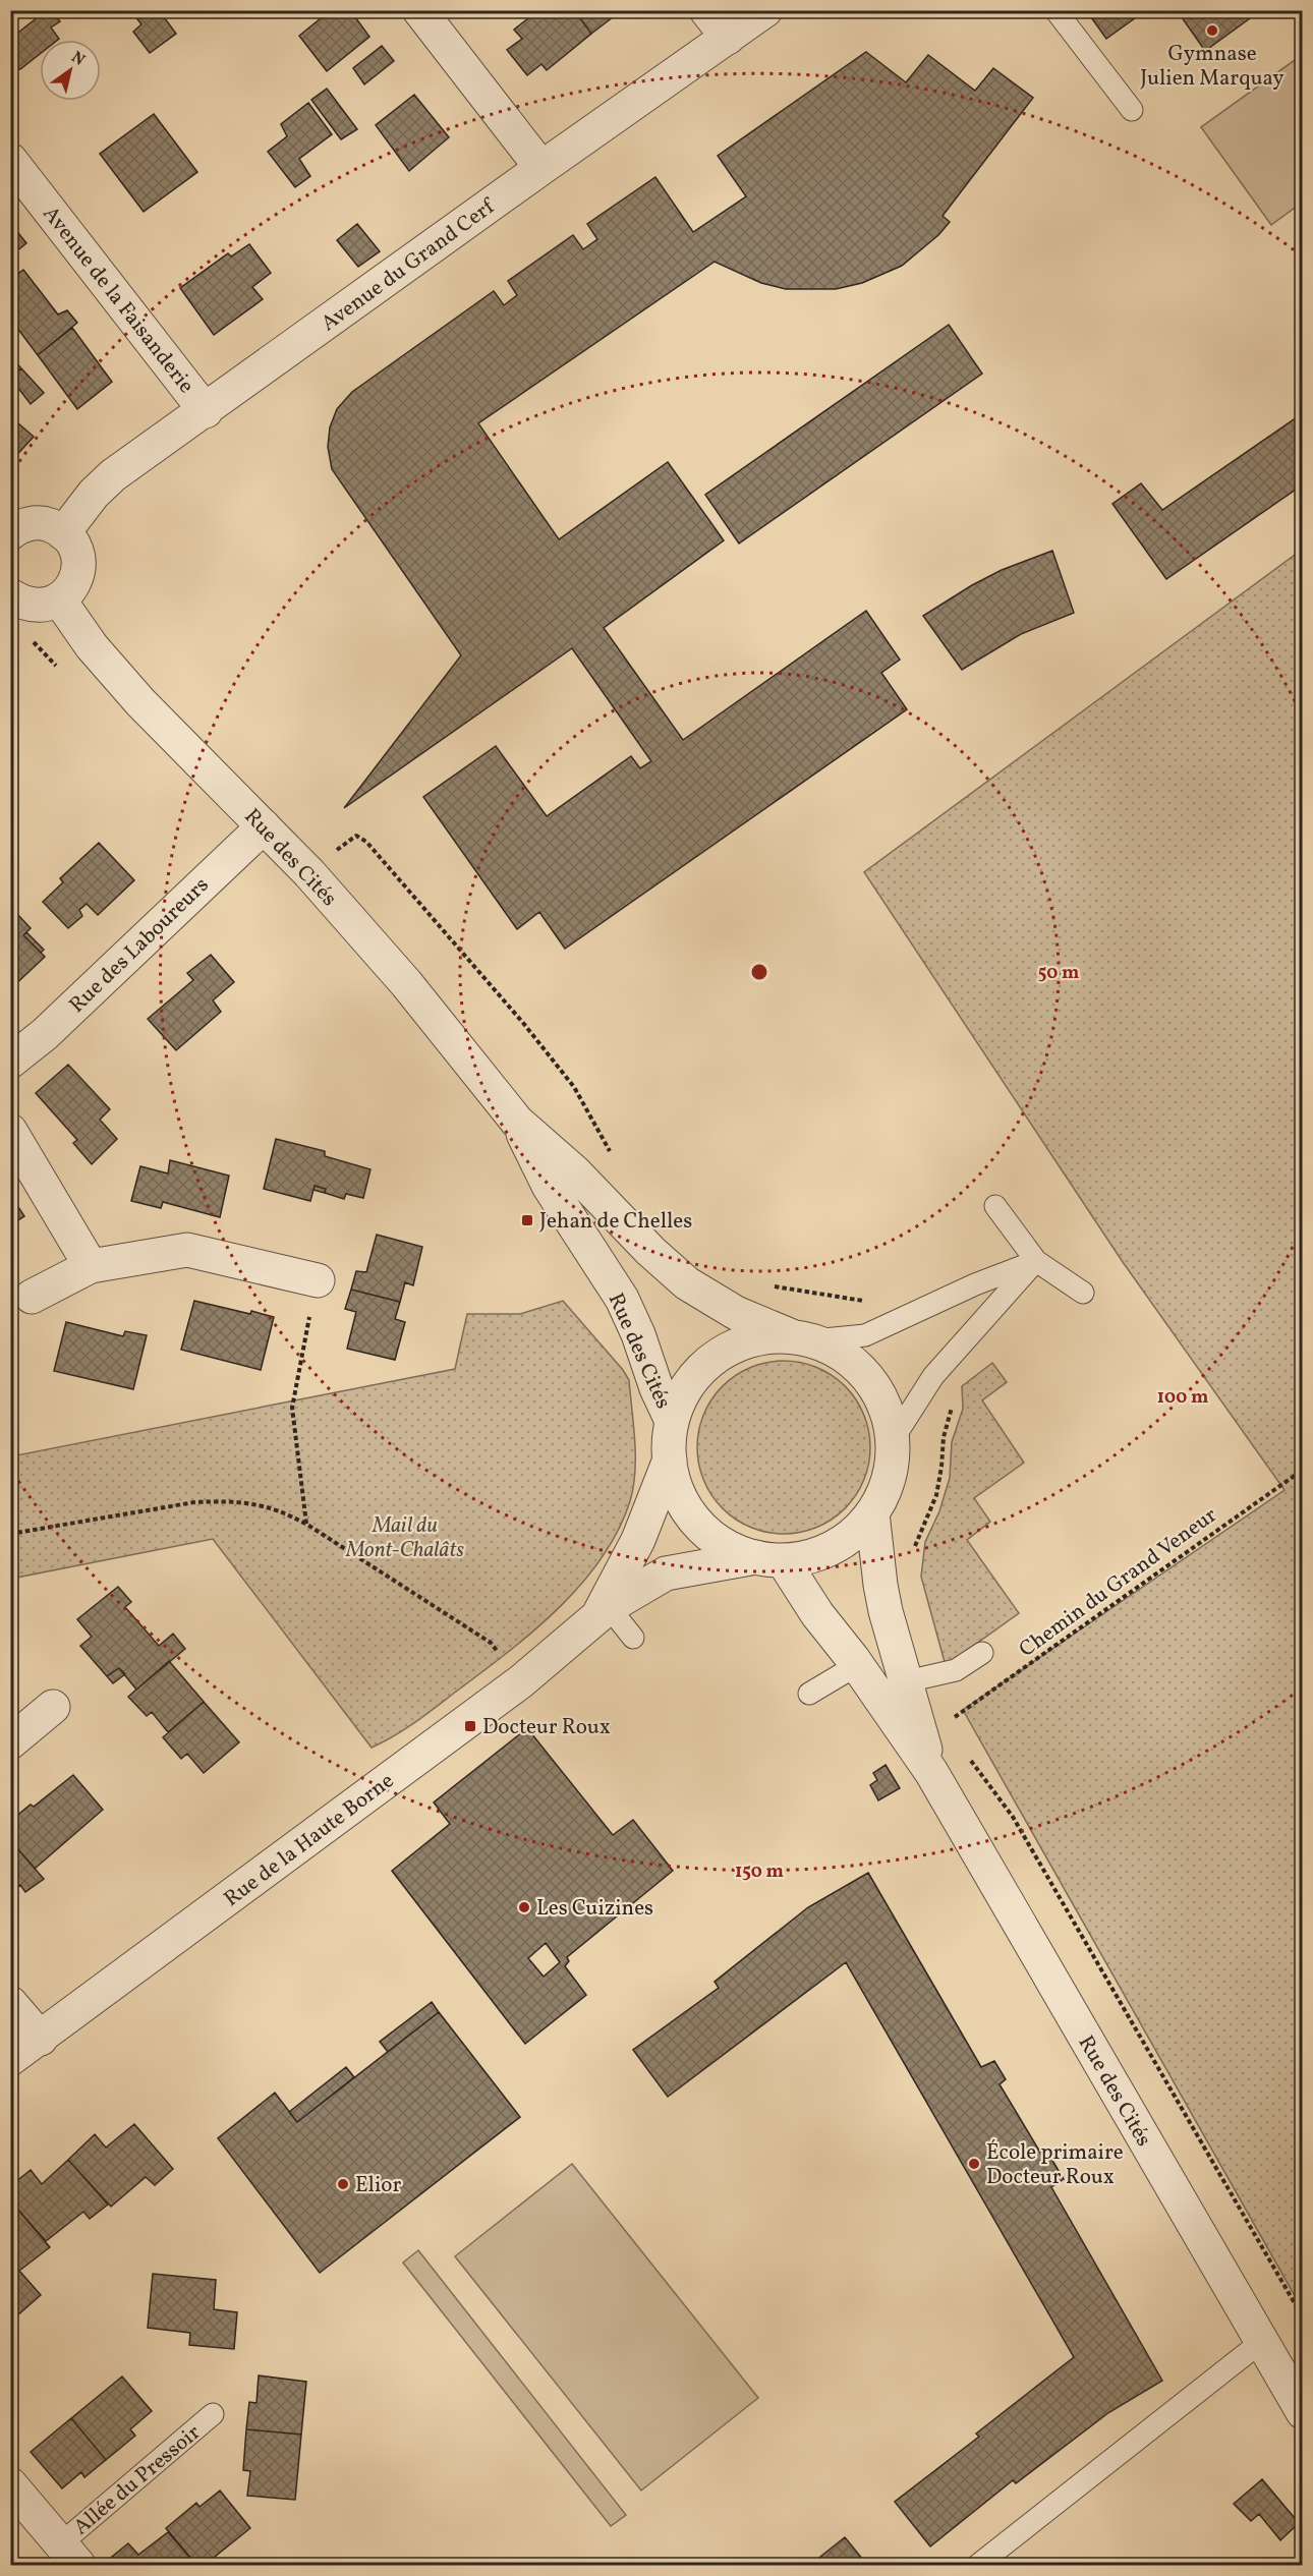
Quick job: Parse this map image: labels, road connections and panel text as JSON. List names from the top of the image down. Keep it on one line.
{"streets":{"street":["Avenue du Grand Cerf","Avenue de la Faisanderie","Rue des Cités","Rue des Laboureurs","Rue de la Haute Borne"],"lane":["Allée du Pressoir"],"path":["Chemin du Grand Veneur"]},"crossings":[["Avenue du Grand Cerf","Avenue de la Faisanderie"],["Rue des Cités","Rue des Laboureurs"],["Rue des Cités","Chemin du Grand Veneur"],["Rue des Cités","Rue de la Haute Borne"]],"parks":["Mail du Mont-Chalâts"],"places":{"other":["Gymnase Julien Marquay","Les Cuizines","École primaire Docteur Roux","Elior"],"transit":["Jehan de Chelles","Docteur Roux"]},"north":"top right","rings":["50 m","100 m","150 m"]}
